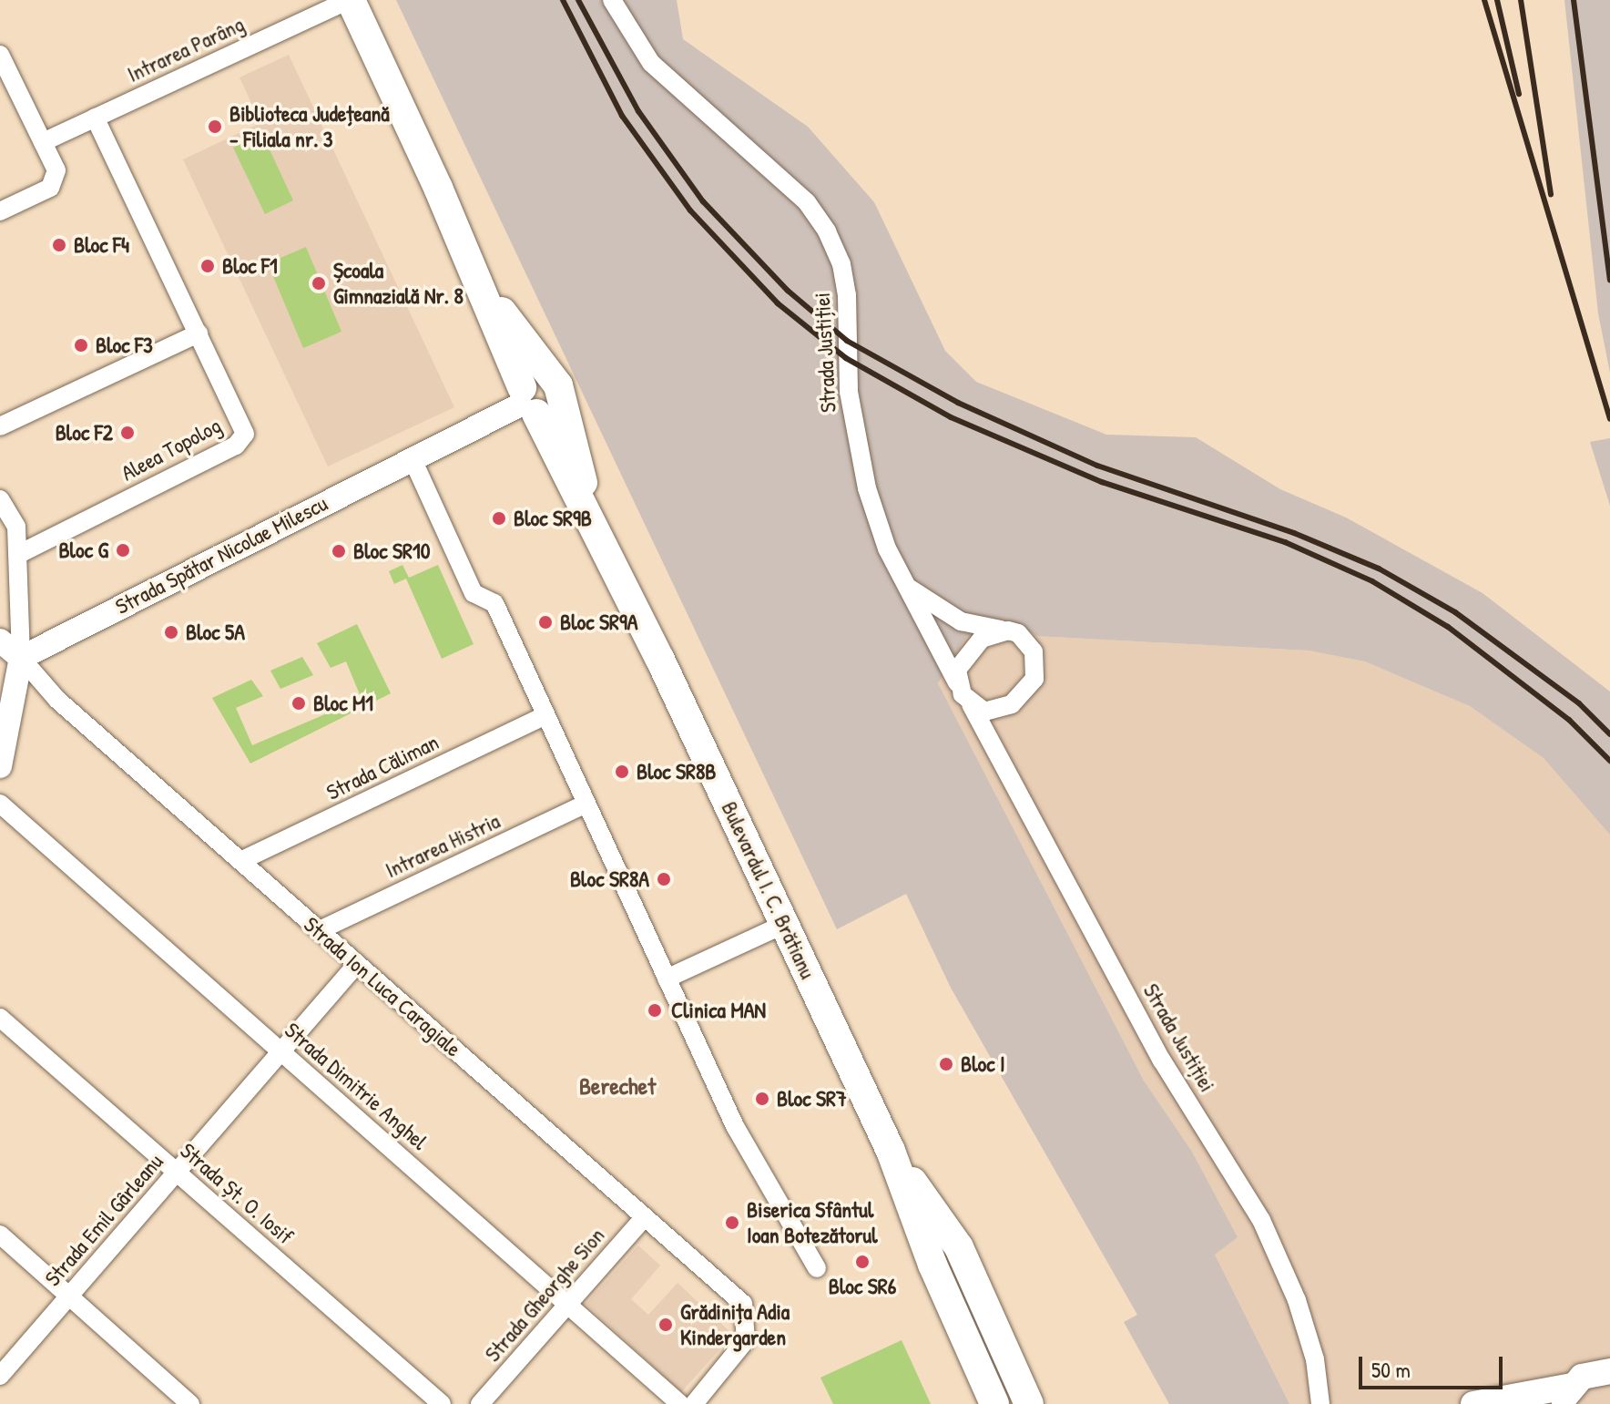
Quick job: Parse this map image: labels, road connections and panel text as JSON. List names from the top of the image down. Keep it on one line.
{"streets":{"main road":["Bulevardul I. C. Brătianu"],"street":["Intrarea Parâng","Strada Justiției","Aleea Topolog","Strada Spătar Nicolae Milescu","Strada Căliman","Intrarea Histria","Strada Ion Luca Caragiale","Strada Dimitrie Anghel","Strada Șt. O. Iosif","Strada Emil Gârleanu","Strada Gheorghe Sion"]},"crossings":[["Intrarea Parâng","Aleea Topolog"],["Intrarea Parâng","Bulevardul I. C. Brătianu"],["Strada Spătar Nicolae Milescu","Bulevardul I. C. Brătianu"],["Strada Spătar Nicolae Milescu","Strada Ion Luca Caragiale"],["Strada Căliman","Strada Ion Luca Caragiale"],["Intrarea Histria","Strada Ion Luca Caragiale"],["Strada Ion Luca Caragiale","Strada Emil Gârleanu"],["Strada Ion Luca Caragiale","Strada Gheorghe Sion"],["Strada Dimitrie Anghel","Strada Emil Gârleanu"],["Strada Dimitrie Anghel","Strada Gheorghe Sion"],["Strada Șt. O. Iosif","Strada Emil Gârleanu"]],"districts":["Berechet"],"places":["Biblioteca Județeană - Filiala nr. 3","Bloc F4","Bloc F1","Școala Gimnazială Nr. 8","Bloc F3","Bloc F2","Bloc SR9B","Bloc G","Bloc SR10","Bloc SR9A","Bloc 5A","Bloc M1","Bloc SR8B","Bloc SR8A","Clinica MAN","Bloc I","Bloc SR7","Biserica Sfântul Ioan Botezătorul","Bloc SR6","Grădinița Adia Kindergarden"],"scale_bar":"50 m"}
